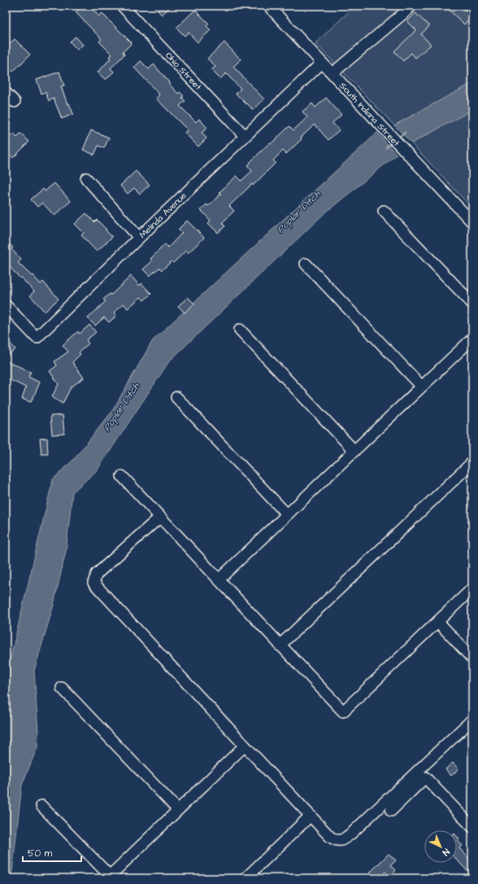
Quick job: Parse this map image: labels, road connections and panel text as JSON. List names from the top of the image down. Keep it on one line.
{"streets":{"street":["Ohio Street","South Indiana Street","Melinda Avenue"]},"crossings":[["Ohio Street","Melinda Avenue"],["South Indiana Street","Melinda Avenue"]],"water":["Poplar Ditch"],"scale_bar":"50 m","north":"bottom right"}
